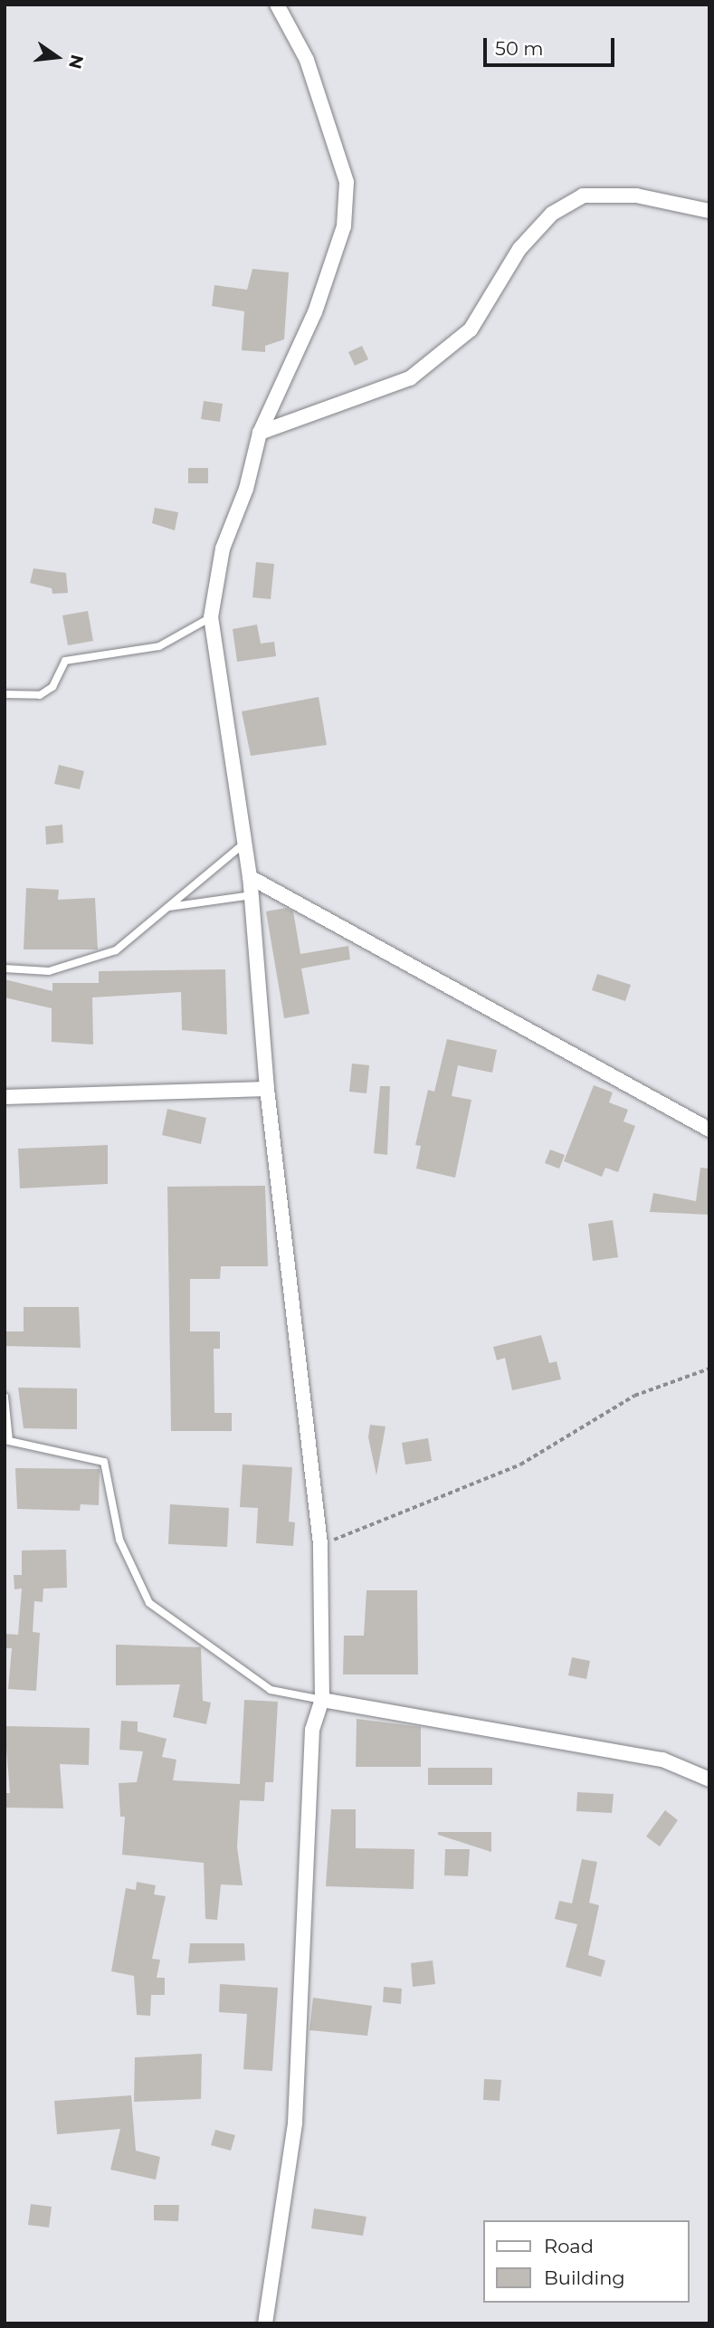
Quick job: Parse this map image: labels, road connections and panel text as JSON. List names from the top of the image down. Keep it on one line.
{"legend":["Road","Building"],"scale_bar":"50 m","north":"right"}
